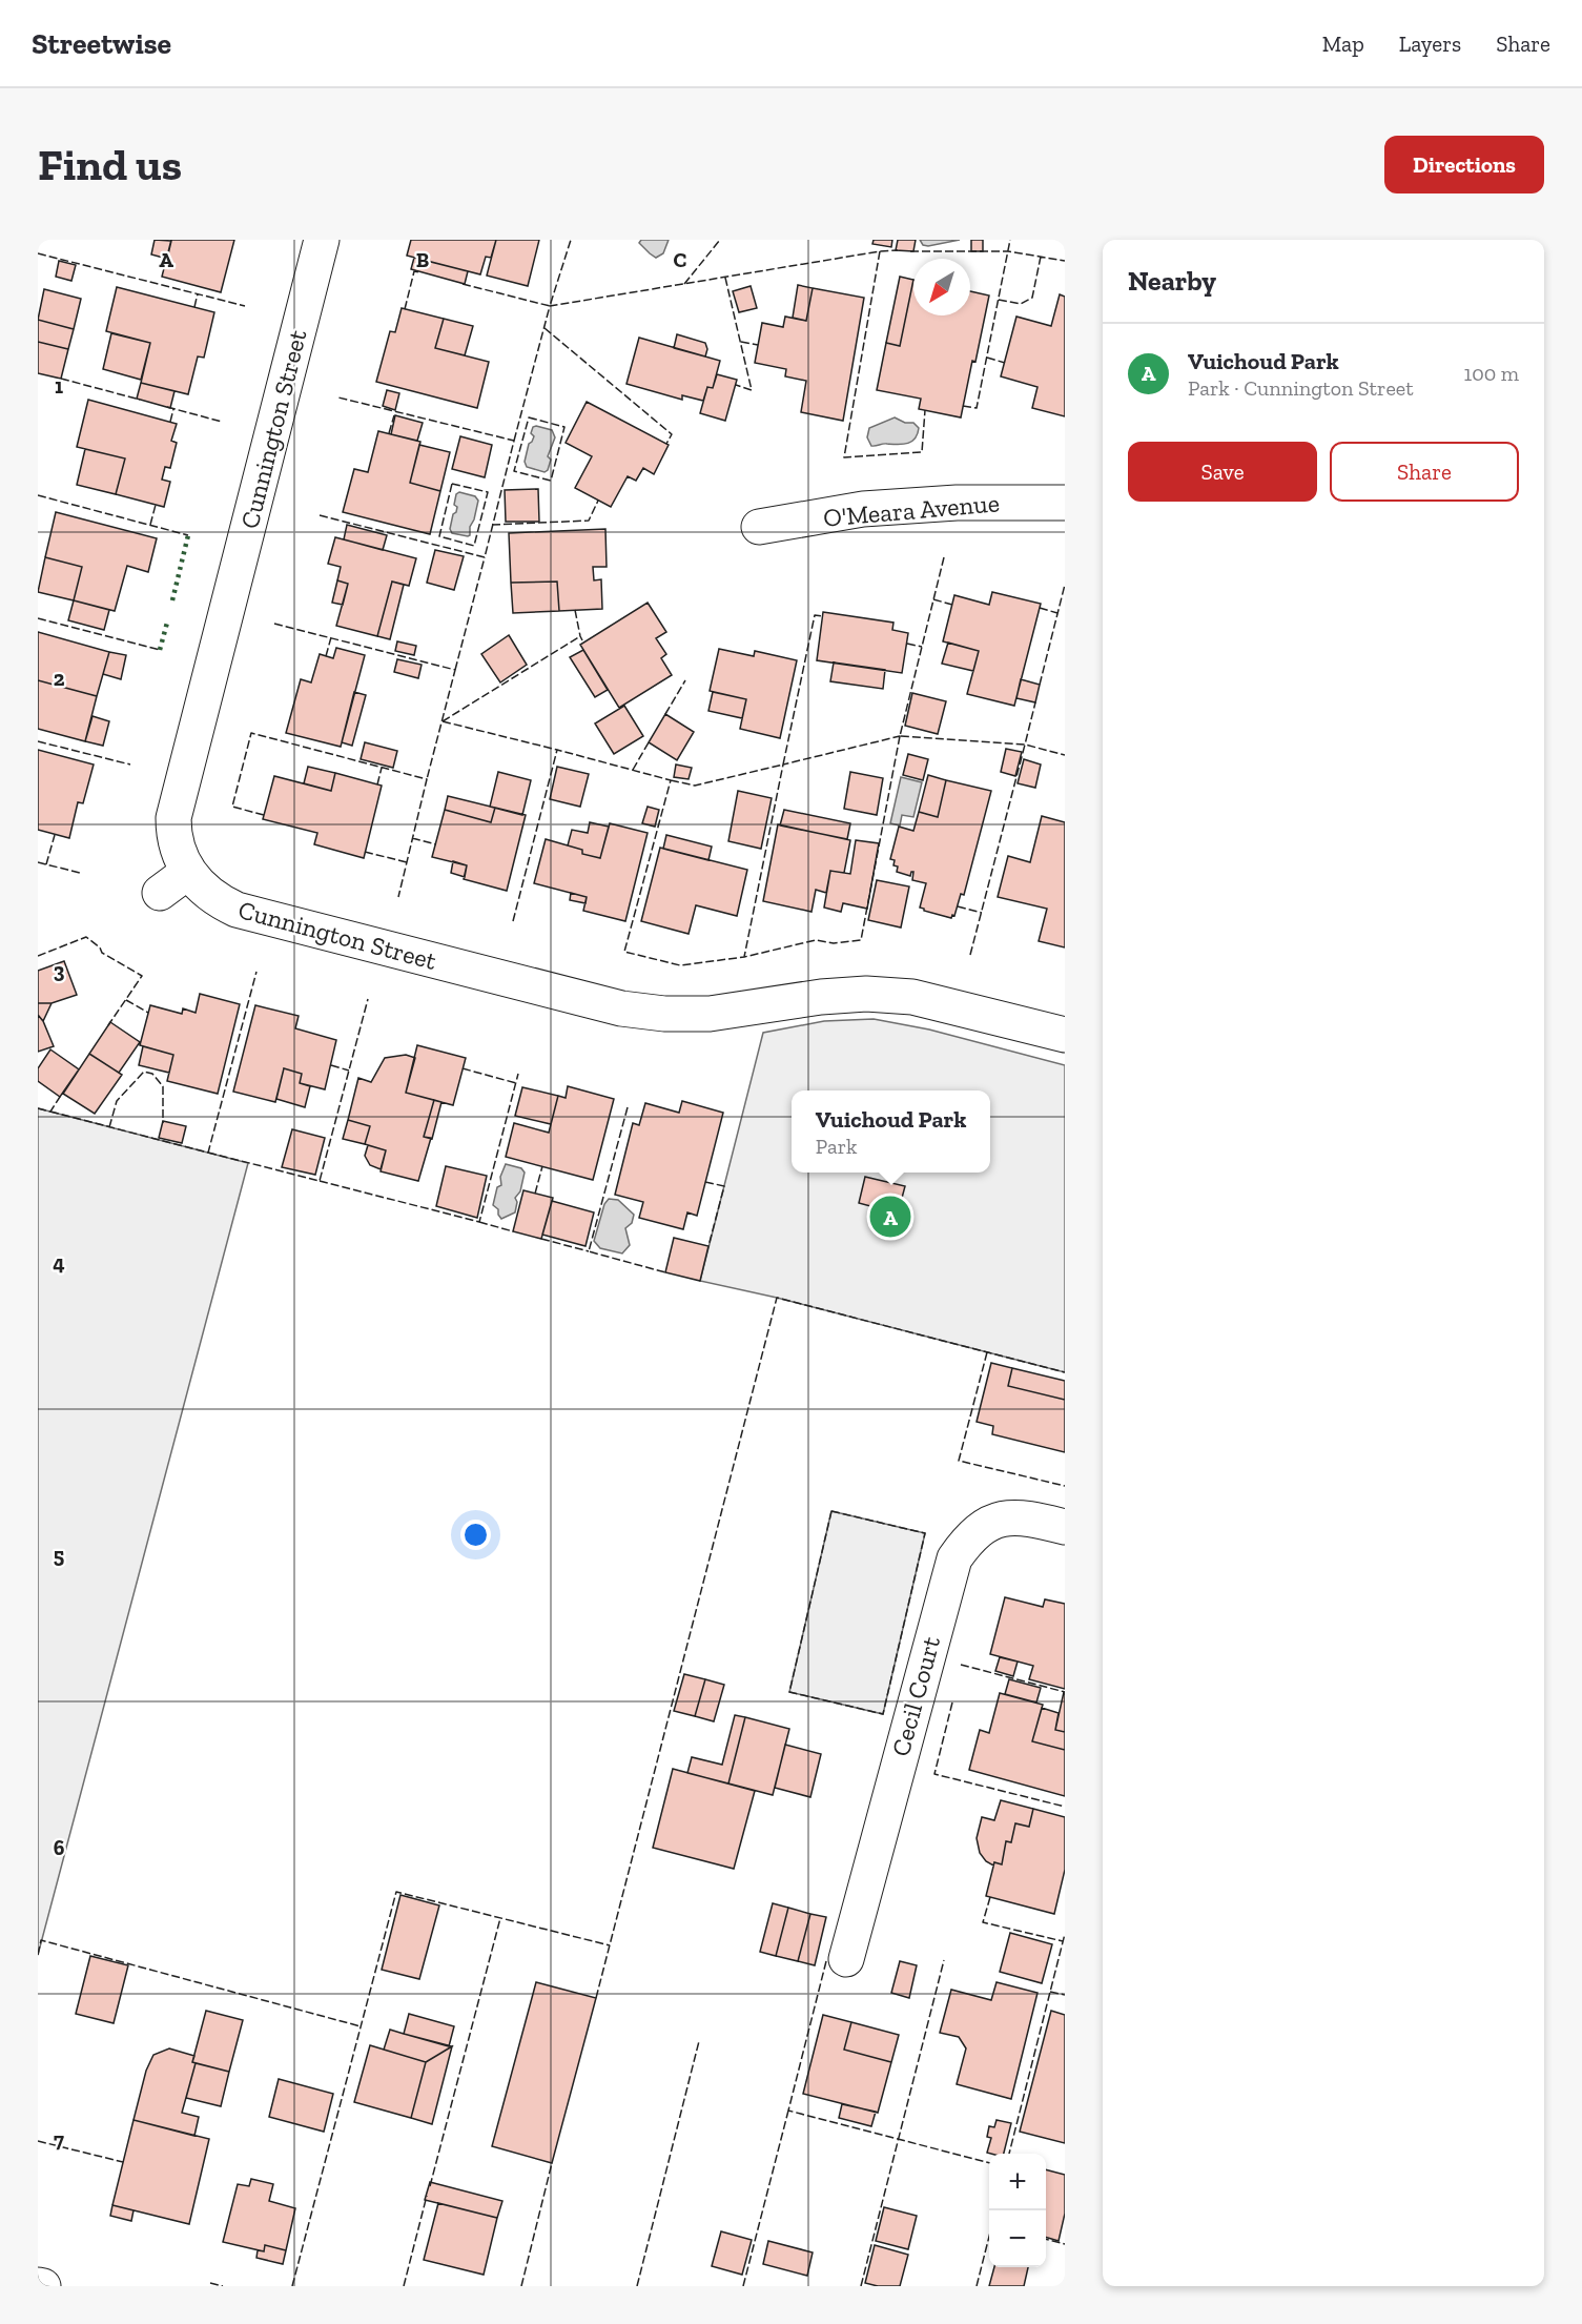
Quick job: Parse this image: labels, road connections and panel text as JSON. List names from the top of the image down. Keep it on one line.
{"streets":{"street":["Cunnington Street","O'Meara Avenue","Cecil Court"]},"north":"bottom left","page":{"header":"Streetwise","nav":["Map","Layers","Share"],"buttons":["Directions",["Save","Share"]],"title":"Find us","heading":"Nearby","list":[{"mark":"A","name":"Vuichoud Park","note":"Park · Cunnington Street","value":"100 m"}],"popup":["Vuichoud Park","Park"],"pins":"A","map_buttons":["+","−"]},"grid":{"columns":["A","B","C"],"rows":["1","2","3","4","5","6","7"]}}
